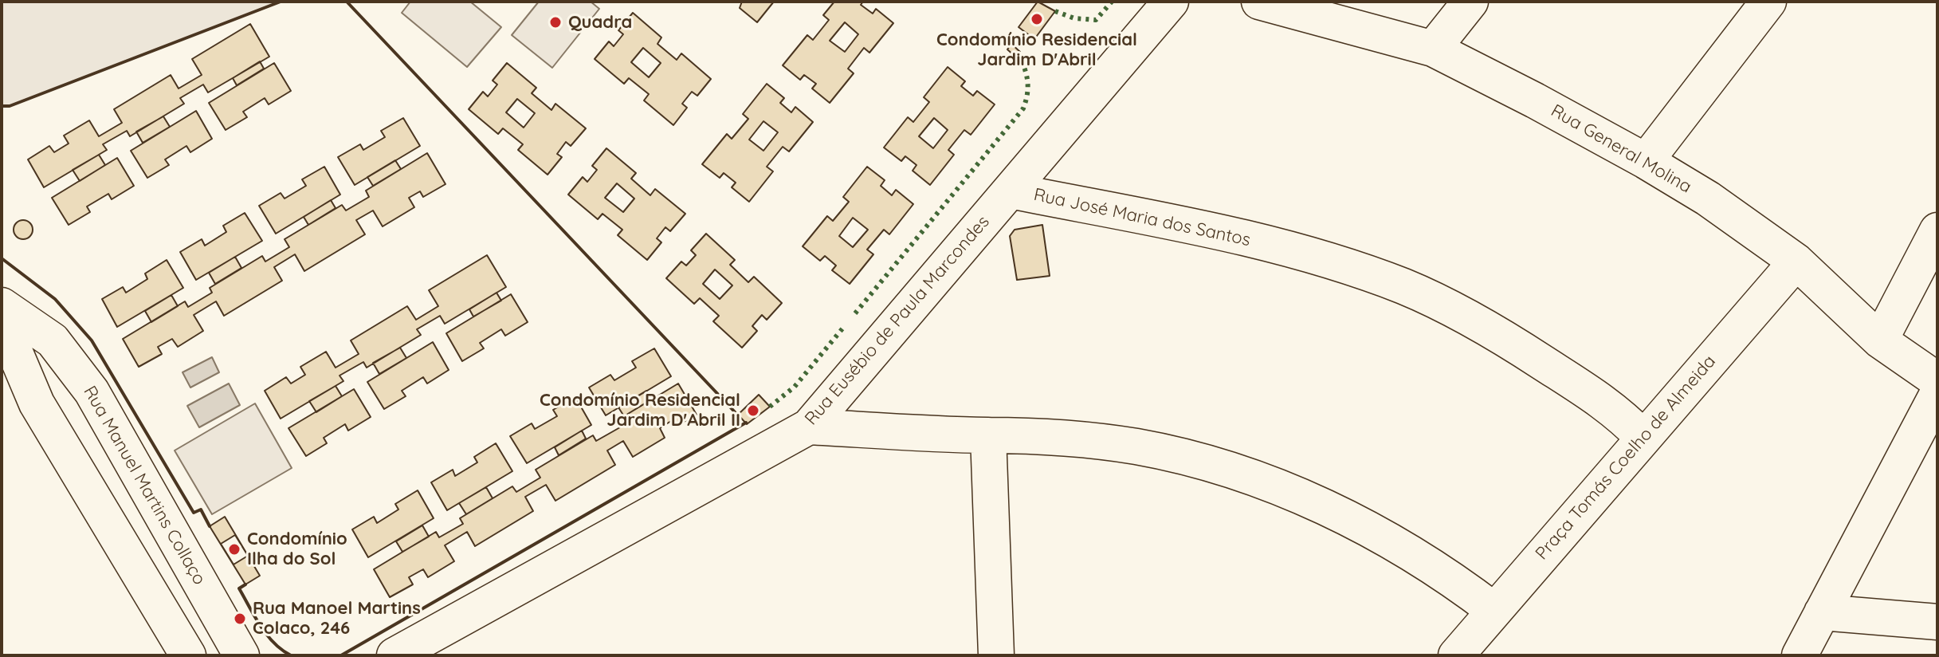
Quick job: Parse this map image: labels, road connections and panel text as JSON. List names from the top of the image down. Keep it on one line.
{"streets":{"street":["Rua General Molina","Rua José Maria dos Santos","Rua Eusébio de Paula Marcondes","Praça Tomás Coelho de Almeida","Rua Manuel Martins Collaço"]},"crossings":[["Rua General Molina","Praça Tomás Coelho de Almeida"],["Rua José Maria dos Santos","Rua Eusébio de Paula Marcondes"],["Rua José Maria dos Santos","Praça Tomás Coelho de Almeida"]],"places":["Condomínio Residencial Jardim D'Abril","Quadra","Condomínio Residencial Jardim D'Abril II","Condomínio Ilha do Sol","Rua Manoel Martins Colaco, 246"]}
